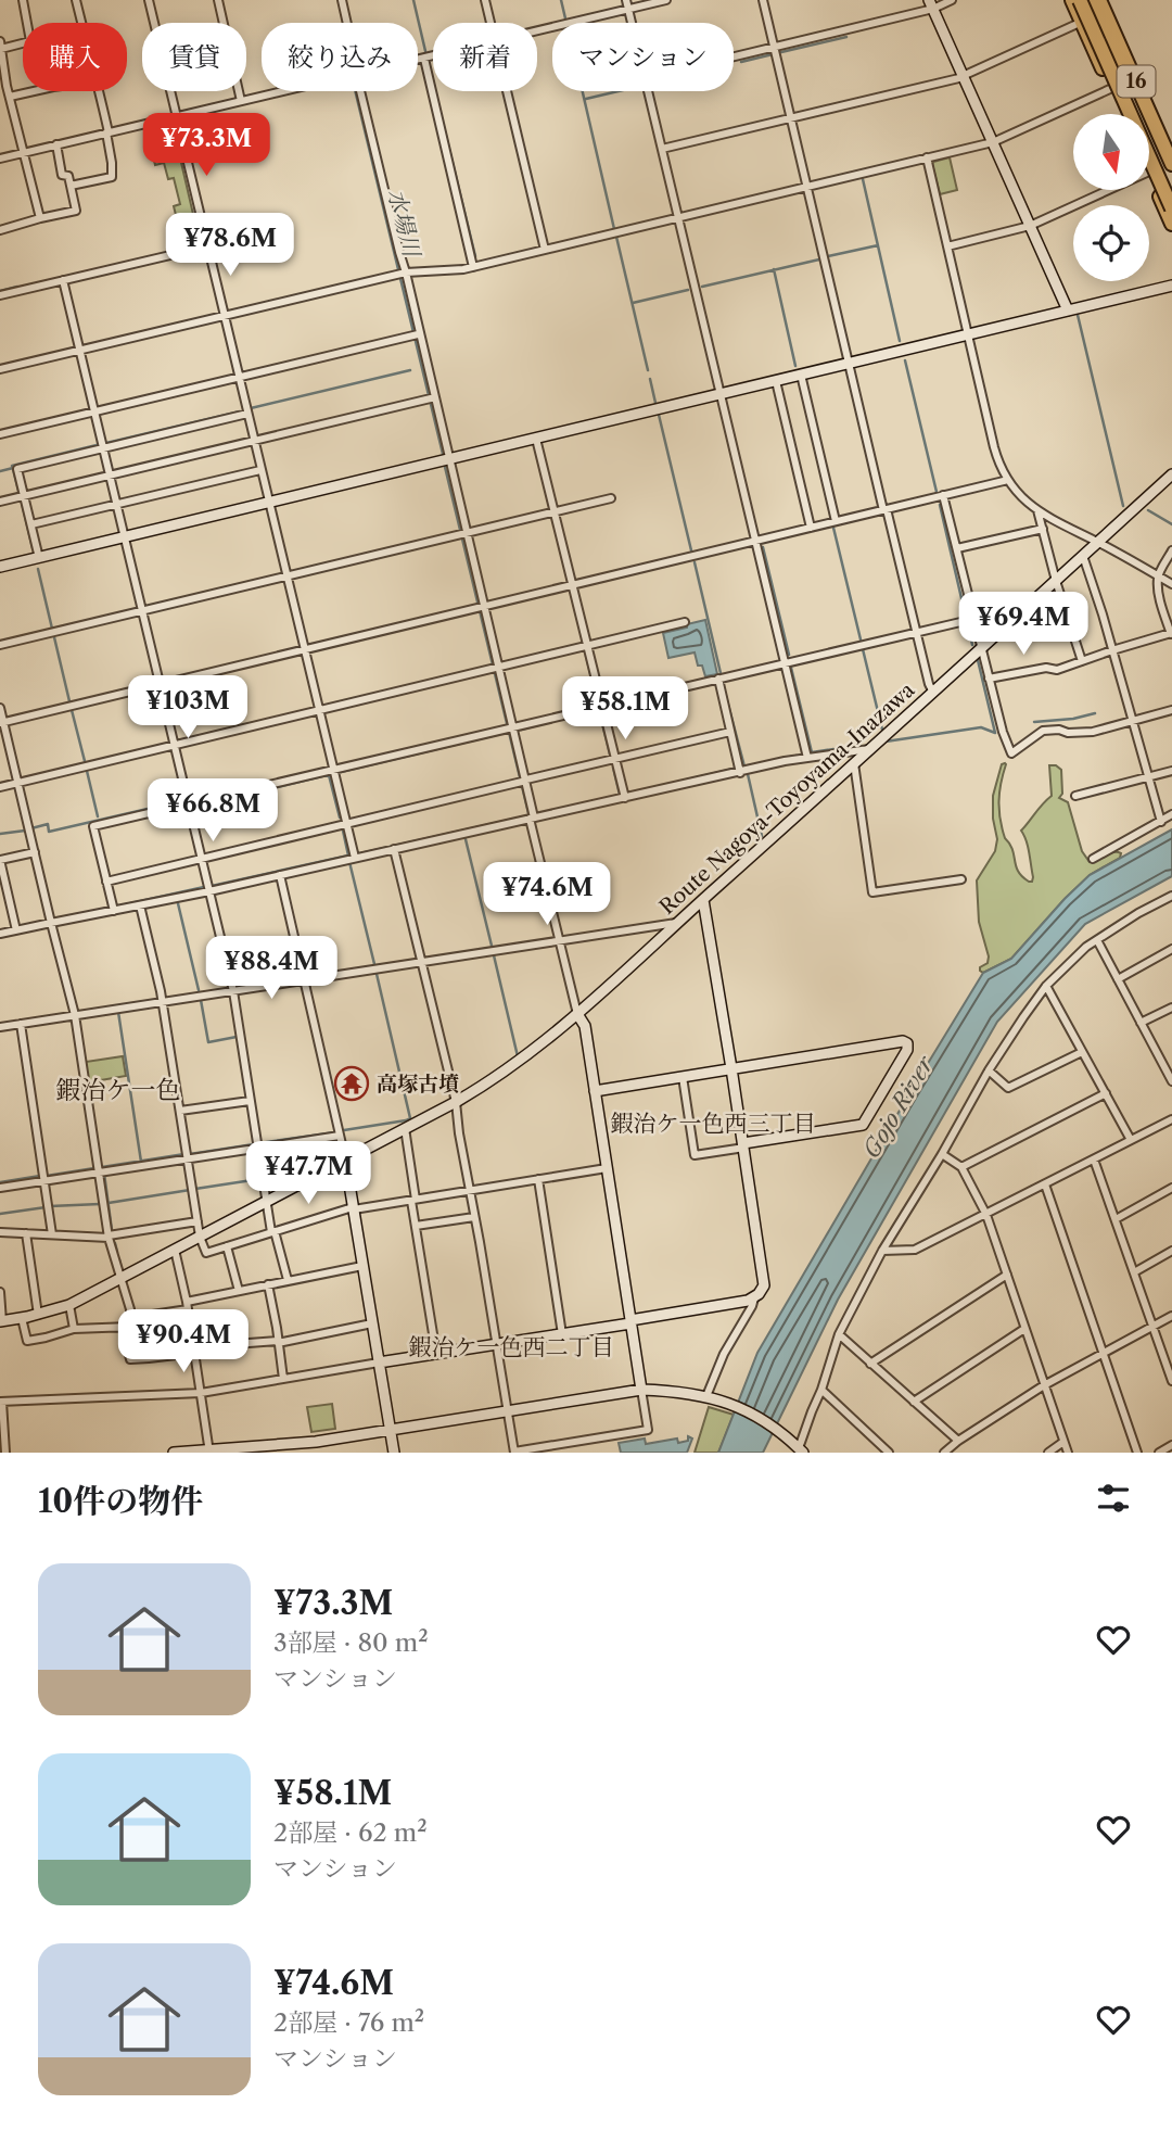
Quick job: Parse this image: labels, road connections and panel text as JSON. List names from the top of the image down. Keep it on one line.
{"streets":{"highway":["16"],"street":["Route Nagoya-Toyoyama-Inazawa"]},"districts":["鍜治ケ一色","鍜治ケ一色西三丁目","鍜治ケ一色西二丁目"],"water":["水場川","Gojo River"],"places":{"temple":["高塚古墳"]},"north":"bottom","page":{"chip":["購入","賃貸","絞り込み","新着","マンション"],"price":["¥73.3M","¥78.6M","¥69.4M","¥103M","¥58.1M","¥66.8M","¥74.6M","¥88.4M","¥47.7M","¥90.4M"],"heading":"10件の物件","list":[{"name":"¥73.3M","note":"3部屋 · 80 m² · マンション"},{"name":"¥58.1M","note":"2部屋 · 62 m² · マンション"},{"name":"¥74.6M","note":"2部屋 · 76 m² · マンション"}]}}
